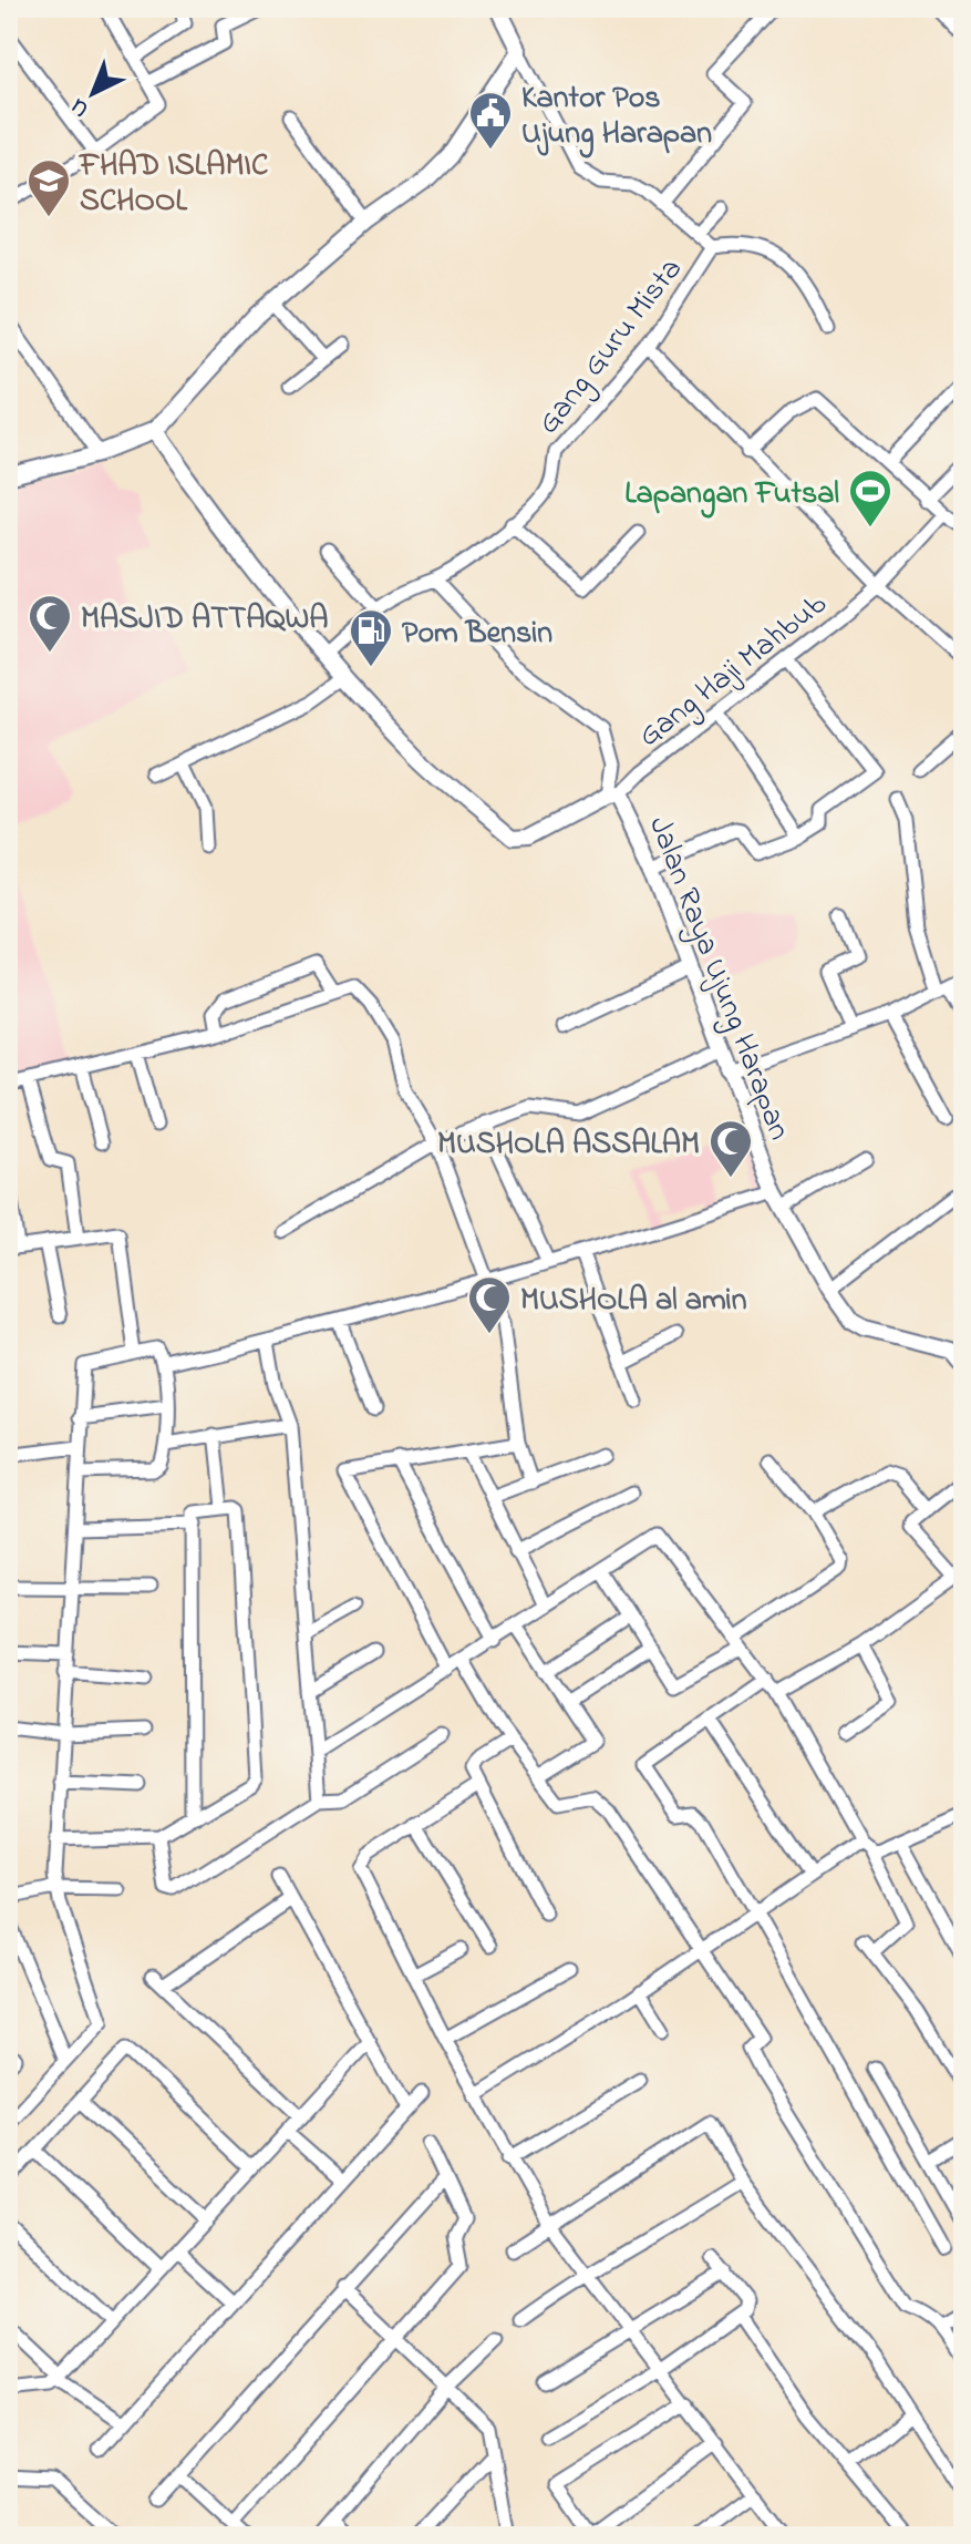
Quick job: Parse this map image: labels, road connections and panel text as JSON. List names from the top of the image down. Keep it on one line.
{"streets":{"street":["Gang Guru Mista","Gang Haji Mahbub","Jalan Raya Ujung Harapan"]},"crossings":[["Gang Guru Mista","Jalan Raya Ujung Harapan"],["Gang Haji Mahbub","Jalan Raya Ujung Harapan"]],"places":{"public building":["Kantor Pos Ujung Harapan"],"school or university":["FHAD ISLAMIC SCHOOL"],"sports":["Lapangan Futsal"],"mosque":["MASJID ATTAQWA","MUSHOLA ASSALAM","MUSHOLA al amin"],"fuel station":["Pom Bensin"]},"north":"bottom left"}
